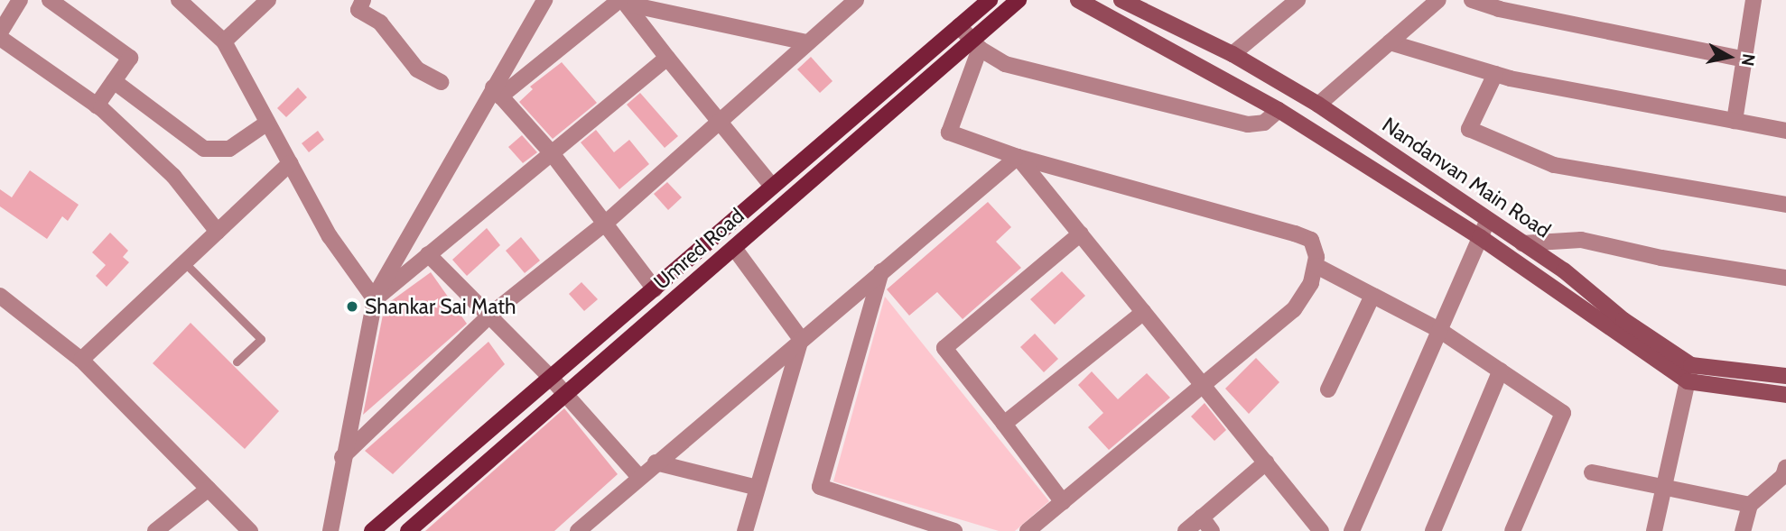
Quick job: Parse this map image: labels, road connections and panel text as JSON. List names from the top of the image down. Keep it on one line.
{"streets":{"main road":["Nandanvan Main Road","Umred Road"]},"places":["Shankar Sai Math"],"north":"right"}
